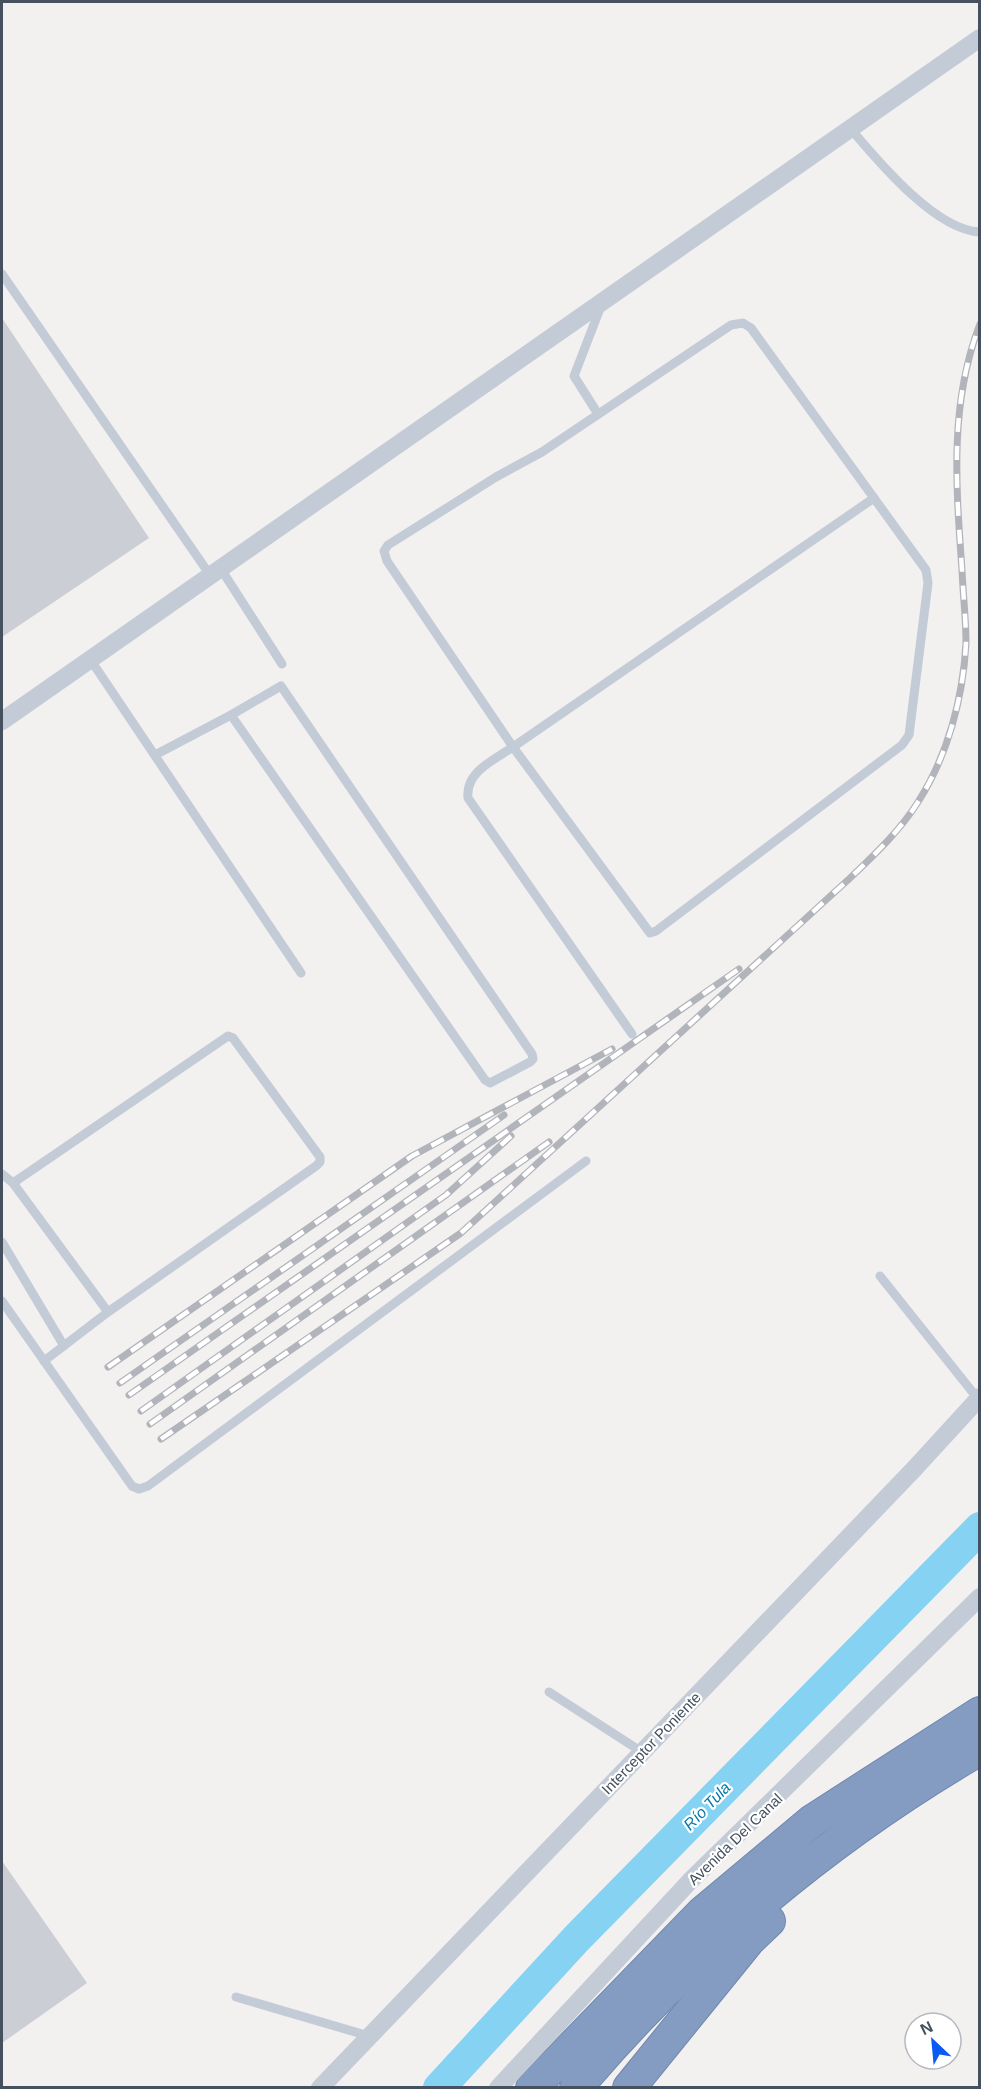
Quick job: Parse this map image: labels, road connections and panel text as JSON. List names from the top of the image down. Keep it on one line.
{"streets":{"street":["Interceptor Poniente","Avenida Del Canal"]},"water":["Río Tula"],"north":"top left"}
